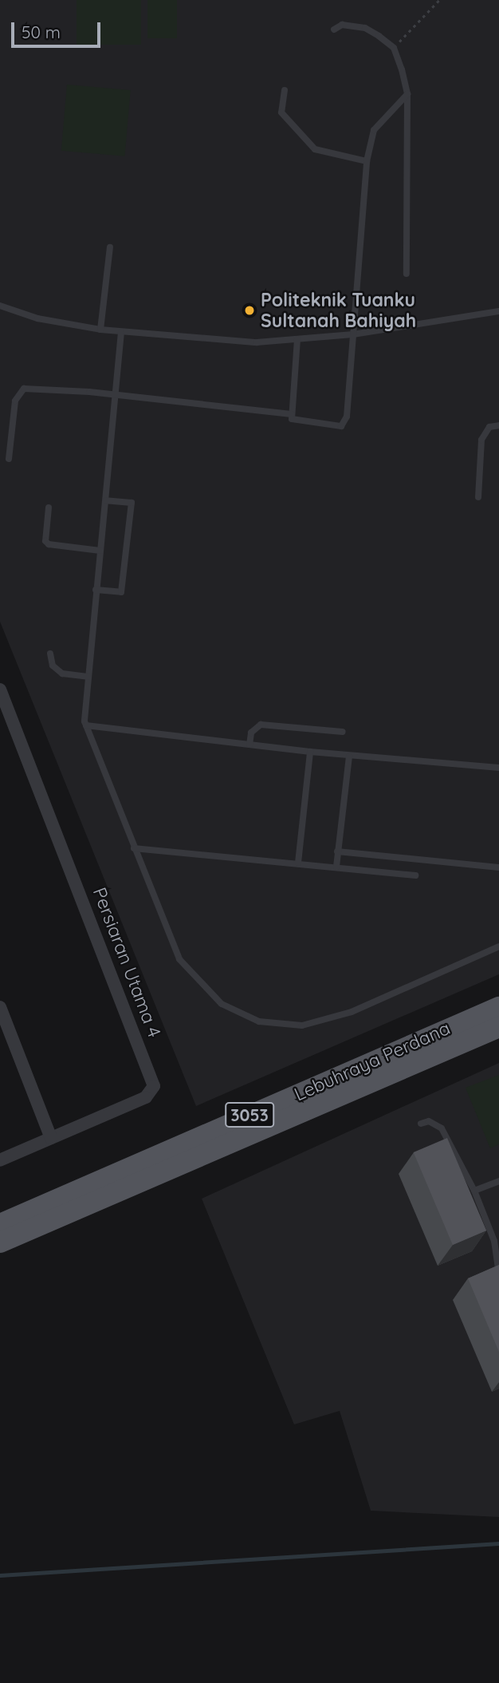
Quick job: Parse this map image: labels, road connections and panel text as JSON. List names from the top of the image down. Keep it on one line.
{"streets":{"main road":["Lebuhraya Perdana","3053"],"street":["Persiaran Utama 4"]},"places":["Politeknik Tuanku Sultanah Bahiyah"],"scale_bar":"50 m"}
